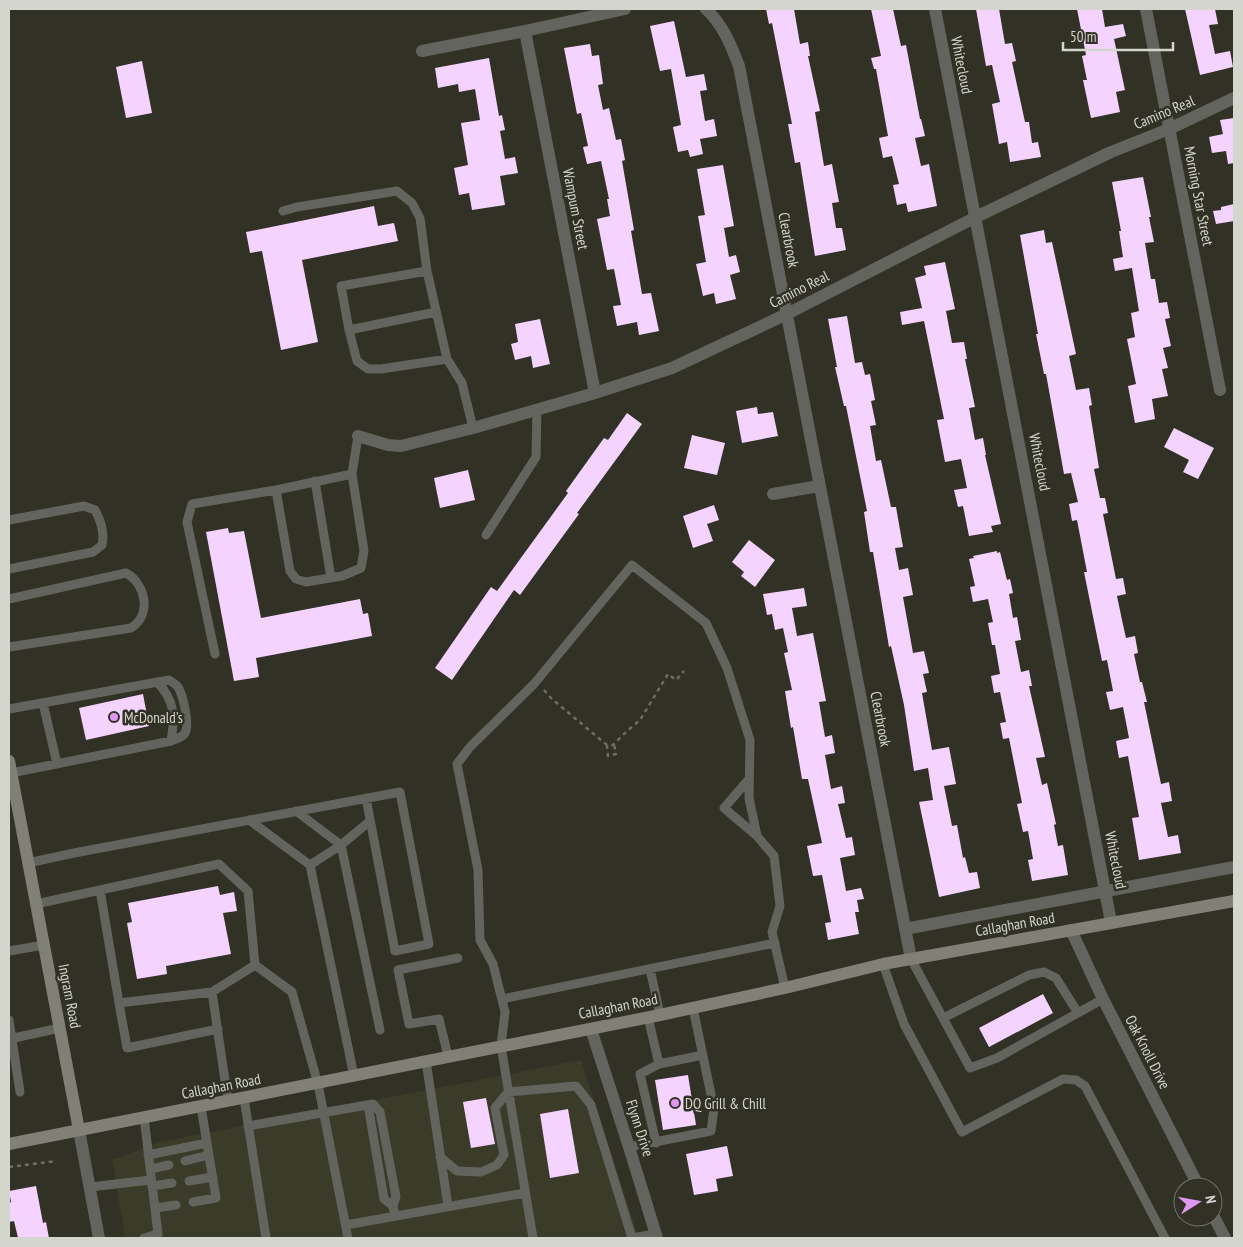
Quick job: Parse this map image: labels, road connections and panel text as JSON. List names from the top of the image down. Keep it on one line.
{"streets":{"main road":["Callaghan Road","Ingram Road"],"street":["Whitecloud","Camino Real","Morning Star Street","Wampum Street","Clearbrook","Oak Knoll Drive","Flynn Drive"]},"crossings":[["Whitecloud","Camino Real"],["Whitecloud","Callaghan Road"],["Camino Real","Morning Star Street"],["Camino Real","Wampum Street"],["Camino Real","Clearbrook"],["Clearbrook","Callaghan Road"],["Callaghan Road","Ingram Road"],["Callaghan Road","Oak Knoll Drive"],["Callaghan Road","Flynn Drive"]],"places":["McDonald's","DQ Grill & Chill"],"scale_bar":"50 m","north":"right"}
